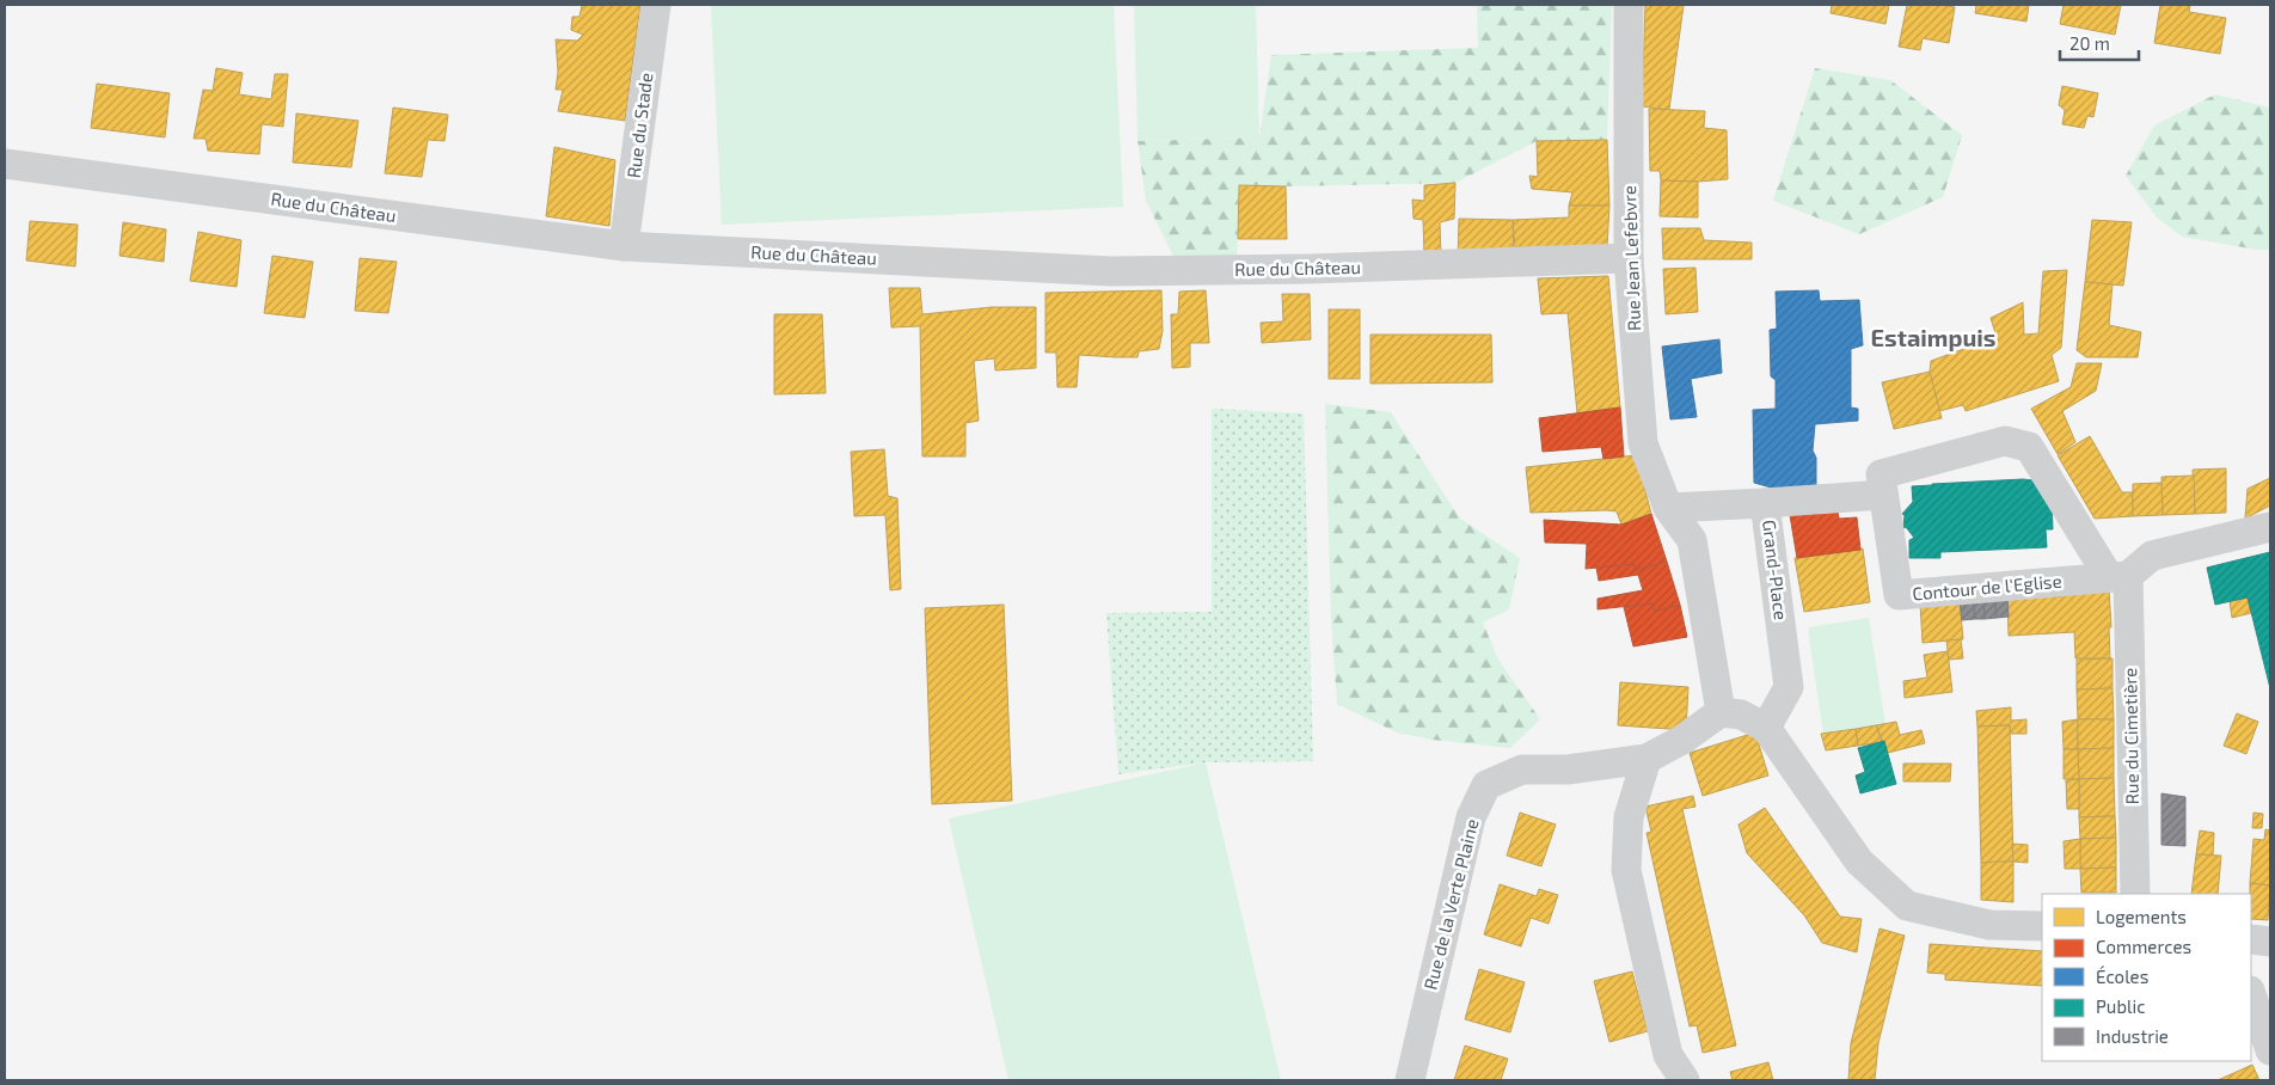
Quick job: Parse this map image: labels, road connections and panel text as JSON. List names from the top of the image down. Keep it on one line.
{"streets":{"street":["Rue du Stade","Rue du Château","Rue Jean Lefebvre","Grand-Place","Contour de l'Eglise","Rue du Cimetière","Rue de la Verte Plaine"]},"crossings":[["Rue du Stade","Rue du Château"],["Rue du Château","Rue Jean Lefebvre"],["Rue Jean Lefebvre","Grand-Place"],["Contour de l'Eglise","Rue du Cimetière"]],"districts":["Estaimpuis"],"legend":["Logements","Commerces","Écoles","Public","Industrie"],"scale_bar":"20 m"}
